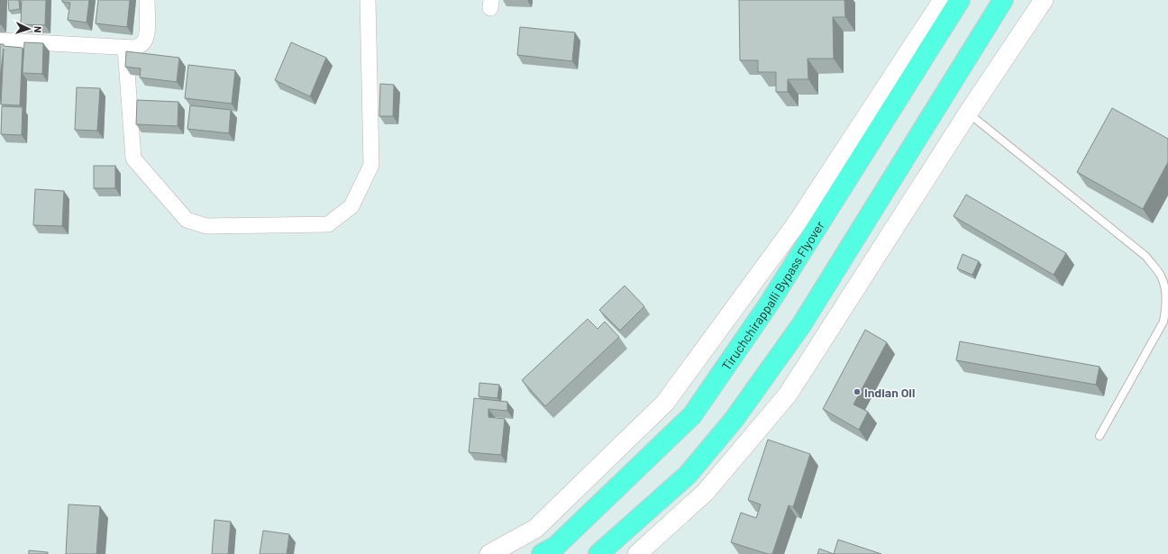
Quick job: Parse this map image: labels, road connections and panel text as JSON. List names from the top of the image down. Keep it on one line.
{"streets":{"highway":["Tiruchchirappalli Bypass Flyover"]},"places":["Indian Oil"],"north":"right"}
